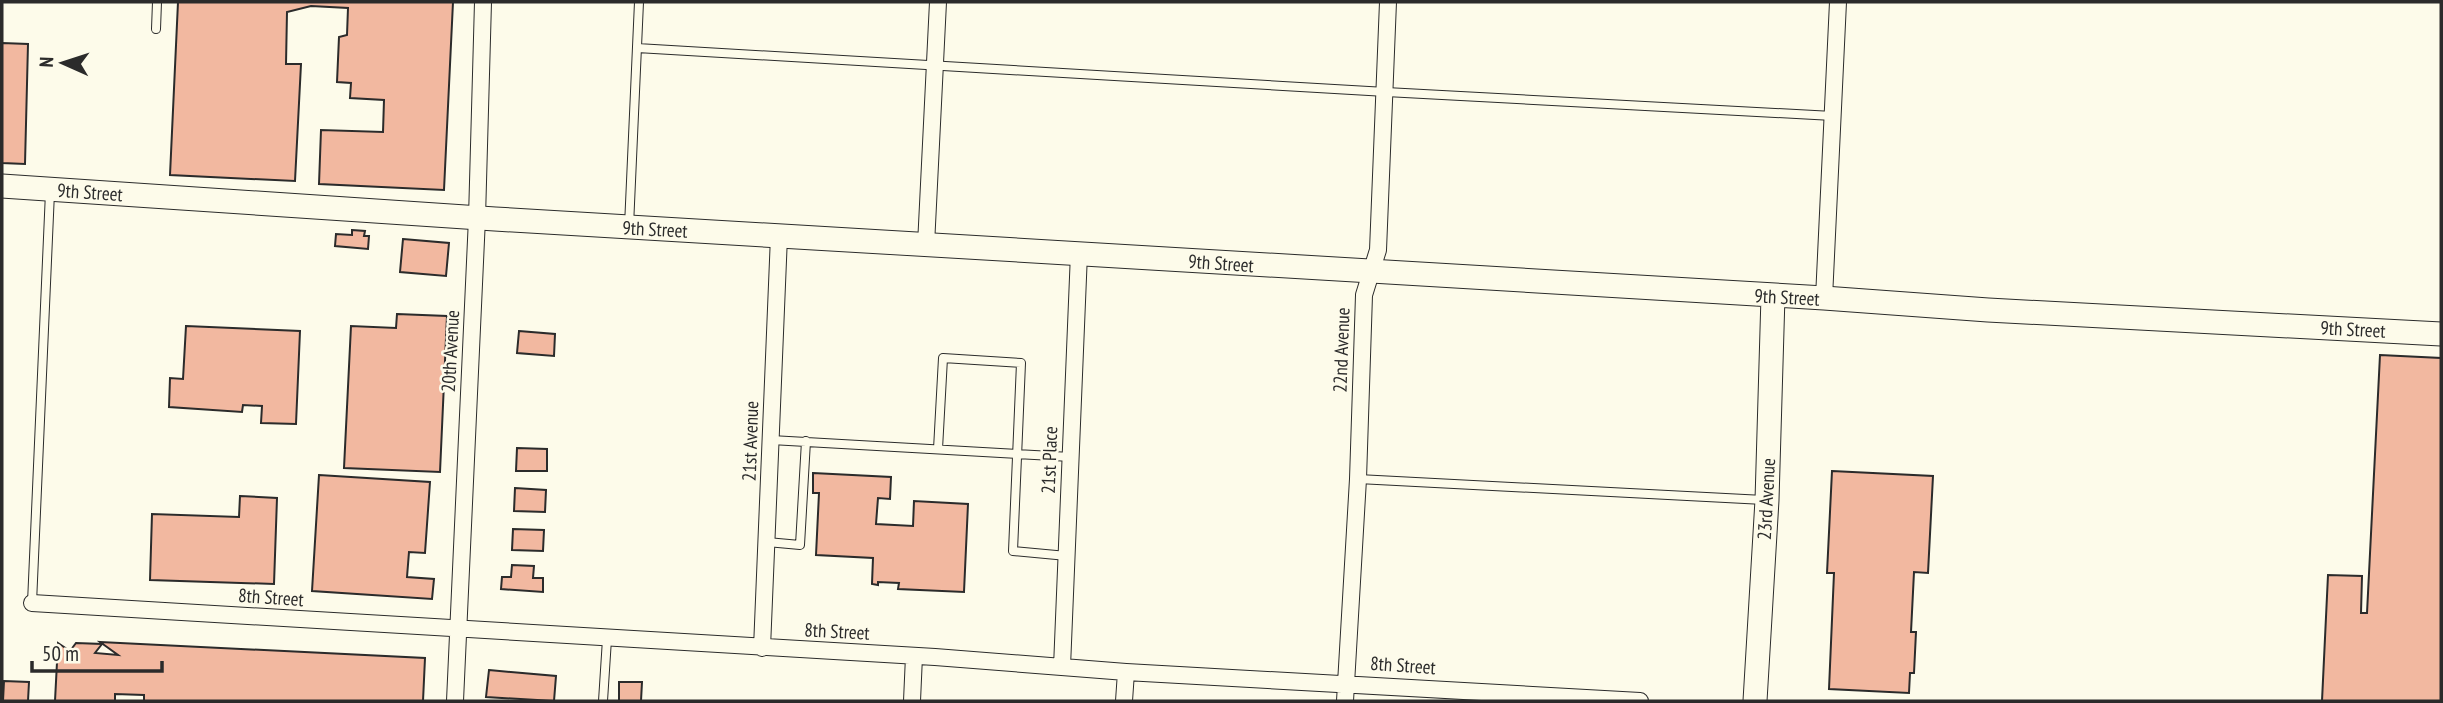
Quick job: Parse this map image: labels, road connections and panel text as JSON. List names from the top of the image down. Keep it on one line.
{"streets":{"street":["9th Street","22nd Avenue","20th Avenue","21st Avenue","21st Place","23rd Avenue","8th Street"]},"crossings":[["9th Street","22nd Avenue"],["9th Street","20th Avenue"],["9th Street","21st Avenue"],["9th Street","21st Place"],["9th Street","23rd Avenue"],["22nd Avenue","8th Street"],["20th Avenue","8th Street"],["21st Avenue","8th Street"],["21st Place","8th Street"]],"scale_bar":"50 m","north":"left"}
